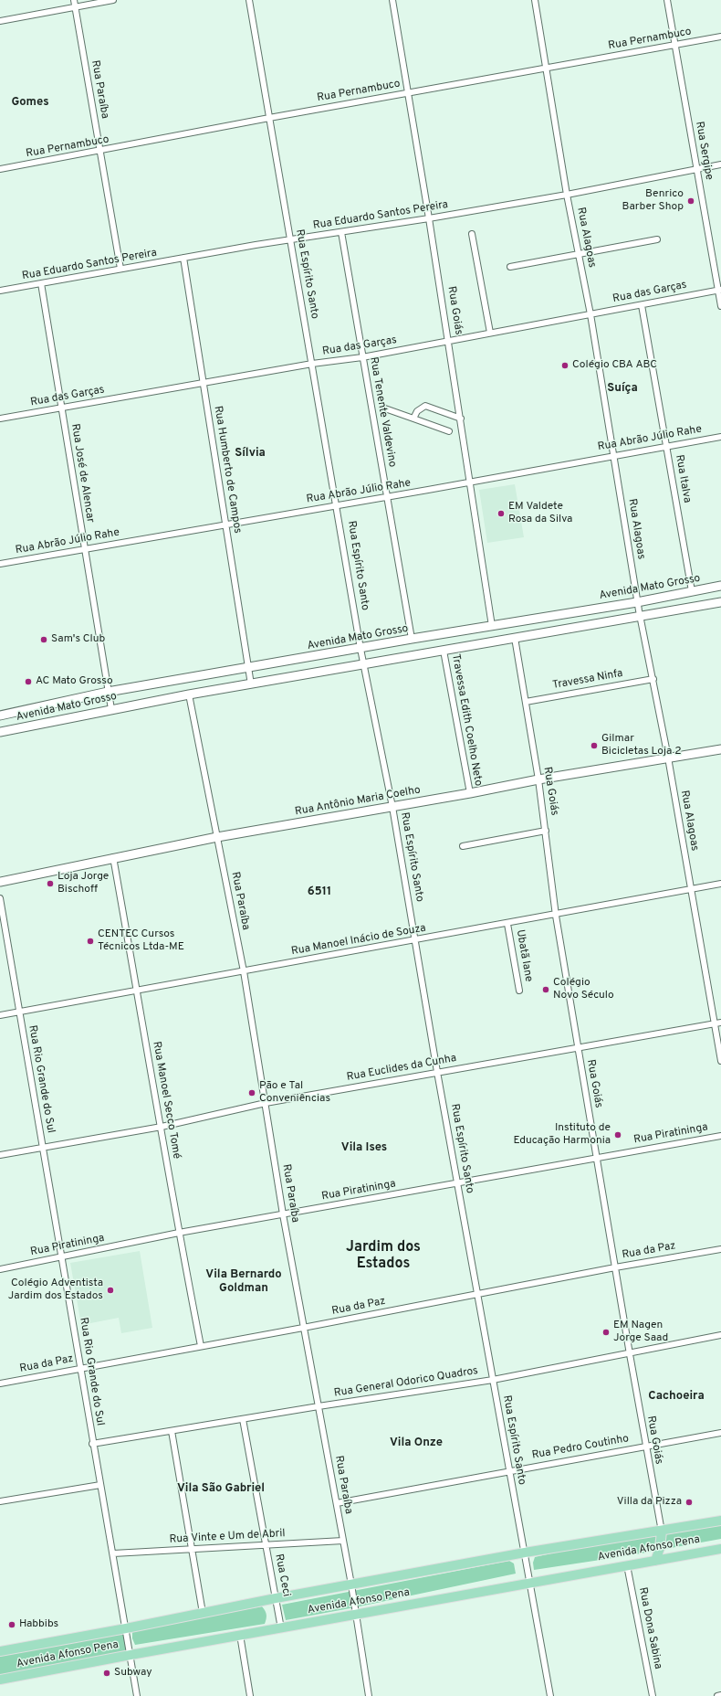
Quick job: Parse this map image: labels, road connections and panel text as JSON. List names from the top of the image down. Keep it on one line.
{"streets":{"main road":["Avenida Mato Grosso","Rua Antônio Maria Coelho","Avenida Afonso Pena"],"street":["Rua Pernambuco","Rua Paraíba","Rua Sergipe","Rua Eduardo Santos Pereira","Rua Alagoas","Rua Espírito Santo","Rua das Garças","Rua Goiás","Rua Tenente Valdevino","Rua Abrão Júlio Rahe","Rua Humberto de Campos","Rua José de Alencar","Rua Italva","Travessa Ninfa","Travessa Edith Coelho Neto","Rua Manoel Inácio de Souza","Ubatã lane","Rua Euclides da Cunha","Rua Rio Grande do Sul","Rua Manoel Secco Tomé","Rua Piratininga","Rua da Paz","Rua General Odorico Quadros","Rua Pedro Coutinho","Rua Vinte e Um de Abril","Rua Ceci","Rua Dona Sabina"]},"crossings":[["Rua Pernambuco","Rua Paraíba"],["Rua Pernambuco","Rua Sergipe"],["Rua Pernambuco","Rua Alagoas"],["Rua Pernambuco","Rua Espírito Santo"],["Rua Pernambuco","Rua Goiás"],["Rua Paraíba","Rua Eduardo Santos Pereira"],["Rua Paraíba","Avenida Mato Grosso"],["Rua Paraíba","Rua Antônio Maria Coelho"],["Rua Paraíba","Rua Manoel Inácio de Souza"],["Rua Paraíba","Rua Euclides da Cunha"],["Rua Paraíba","Rua Piratininga"],["Rua Paraíba","Rua da Paz"],["Rua Paraíba","Rua General Odorico Quadros"],["Rua Paraíba","Rua Pedro Coutinho"],["Rua Paraíba","Rua Vinte e Um de Abril"],["Rua Paraíba","Avenida Afonso Pena"],["Rua Sergipe","Rua Eduardo Santos Pereira"],["Rua Sergipe","Rua das Garças"],["Rua Eduardo Santos Pereira","Rua Alagoas"],["Rua Eduardo Santos Pereira","Rua Espírito Santo"],["Rua Eduardo Santos Pereira","Rua Goiás"],["Rua Eduardo Santos Pereira","Rua Tenente Valdevino"],["Rua Eduardo Santos Pereira","Rua Humberto de Campos"],["Rua Eduardo Santos Pereira","Rua José de Alencar"],["Rua Alagoas","Rua das Garças"],["Rua Alagoas","Rua Abrão Júlio Rahe"],["Rua Alagoas","Avenida Mato Grosso"],["Rua Alagoas","Travessa Ninfa"],["Rua Alagoas","Rua Antônio Maria Coelho"],["Rua Alagoas","Rua Manoel Inácio de Souza"],["Rua Alagoas","Rua Euclides da Cunha"],["Rua Espírito Santo","Rua das Garças"],["Rua Espírito Santo","Rua Abrão Júlio Rahe"],["Rua Espírito Santo","Avenida Mato Grosso"],["Rua Espírito Santo","Rua Antônio Maria Coelho"],["Rua Espírito Santo","Rua Manoel Inácio de Souza"],["Rua Espírito Santo","Rua Euclides da Cunha"],["Rua Espírito Santo","Rua Piratininga"],["Rua Espírito Santo","Rua da Paz"],["Rua Espírito Santo","Rua General Odorico Quadros"],["Rua Espírito Santo","Rua Pedro Coutinho"],["Rua Espírito Santo","Avenida Afonso Pena"],["Rua das Garças","Rua Goiás"],["Rua das Garças","Rua Tenente Valdevino"],["Rua das Garças","Rua Humberto de Campos"],["Rua das Garças","Rua José de Alencar"],["Rua das Garças","Rua Italva"],["Rua Goiás","Rua Abrão Júlio Rahe"],["Rua Goiás","Avenida Mato Grosso"],["Rua Goiás","Travessa Ninfa"],["Rua Goiás","Rua Antônio Maria Coelho"],["Rua Goiás","Rua Manoel Inácio de Souza"],["Rua Goiás","Rua Euclides da Cunha"],["Rua Goiás","Rua Piratininga"],["Rua Goiás","Rua da Paz"],["Rua Goiás","Rua General Odorico Quadros"],["Rua Goiás","Rua Pedro Coutinho"],["Rua Goiás","Avenida Afonso Pena"],["Rua Tenente Valdevino","Rua Abrão Júlio Rahe"],["Rua Tenente Valdevino","Avenida Mato Grosso"],["Rua Abrão Júlio Rahe","Rua Humberto de Campos"],["Rua Abrão Júlio Rahe","Rua José de Alencar"],["Rua Abrão Júlio Rahe","Rua Italva"],["Rua Humberto de Campos","Avenida Mato Grosso"],["Rua José de Alencar","Avenida Mato Grosso"],["Rua Italva","Avenida Mato Grosso"],["Avenida Mato Grosso","Travessa Edith Coelho Neto"],["Travessa Edith Coelho Neto","Rua Antônio Maria Coelho"],["Rua Antônio Maria Coelho","Rua Manoel Secco Tomé"],["Rua Manoel Inácio de Souza","Ubatã lane"],["Rua Manoel Inácio de Souza","Rua Rio Grande do Sul"],["Rua Manoel Inácio de Souza","Rua Manoel Secco Tomé"],["Rua Euclides da Cunha","Rua Rio Grande do Sul"],["Rua Euclides da Cunha","Rua Manoel Secco Tomé"],["Rua Rio Grande do Sul","Rua Piratininga"],["Rua Rio Grande do Sul","Rua da Paz"],["Rua Rio Grande do Sul","Rua General Odorico Quadros"],["Rua Rio Grande do Sul","Rua Vinte e Um de Abril"],["Rua Rio Grande do Sul","Avenida Afonso Pena"],["Rua Manoel Secco Tomé","Rua Piratininga"],["Rua Manoel Secco Tomé","Rua da Paz"],["Rua General Odorico Quadros","Rua Ceci"],["Rua Vinte e Um de Abril","Rua Ceci"],["Avenida Afonso Pena","Rua Ceci"],["Avenida Afonso Pena","Rua Dona Sabina"]],"districts":["Gomes","Suíça","Sílvia","6511","Vila Ises","Jardim dos Estados","Vila Bernardo Goldman","Cachoeira","Vila Onze","Vila São Gabriel"],"places":["Benrico Barber Shop","Colégio CBA ABC","EM Valdete Rosa da Silva","Sam's Club","AC Mato Grosso","Gilmar Bicicletas Loja 2","Loja Jorge Bischoff","CENTEC Cursos Técnicos Ltda-ME","Colégio Novo Século","Pão e Tal Conveniências","Instituto de Educação Harmonia","Colégio Adventista Jardim dos Estados","EM Nagen Jorge Saad","Villa da Pizza","Habbibs","Subway"]}
